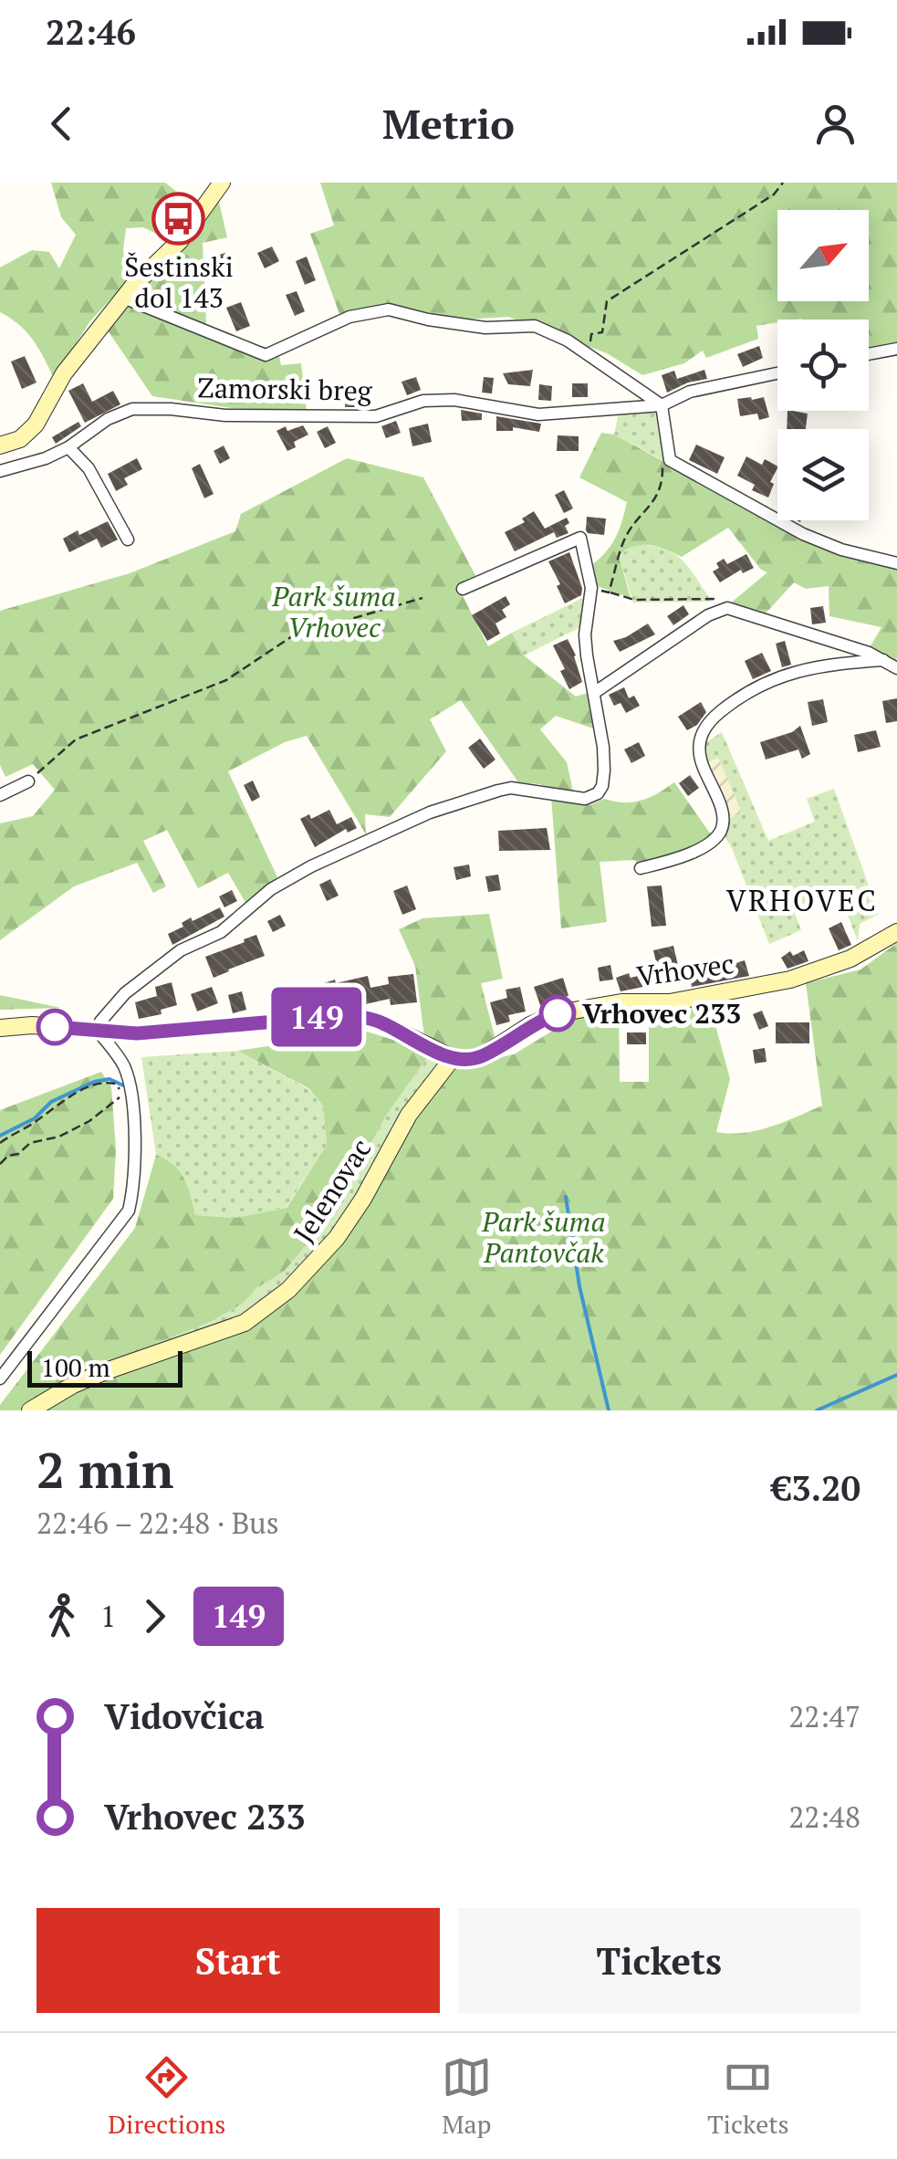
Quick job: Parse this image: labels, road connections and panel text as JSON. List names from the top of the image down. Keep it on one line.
{"streets":{"street":["Zamorski breg","Vrhovec","Jelenovac"]},"crossings":[["Vrhovec","Jelenovac"]],"districts":["VRHOVEC"],"parks":["Park šuma Vrhovec","Park šuma Pantovčak"],"places":{"bus stop":["Šestinski dol 143"],"other":["Vrhovec 233"]},"lines":["bus line 149"],"scale_bar":"100 m","north":"top right","page":{"status":"22:46","header":"Metrio","on_map":"149","scale":"100 m","heading":["2 min","22:46 – 22:48 · Bus","€3.20"],"legs":["1","149"],"list":[{"name":"Vidovčica","value":"22:47"},{"name":"Vrhovec 233","value":"22:48"}],"buttons":["Start","Tickets"],"tabs":["Directions","Map","Tickets"]}}
